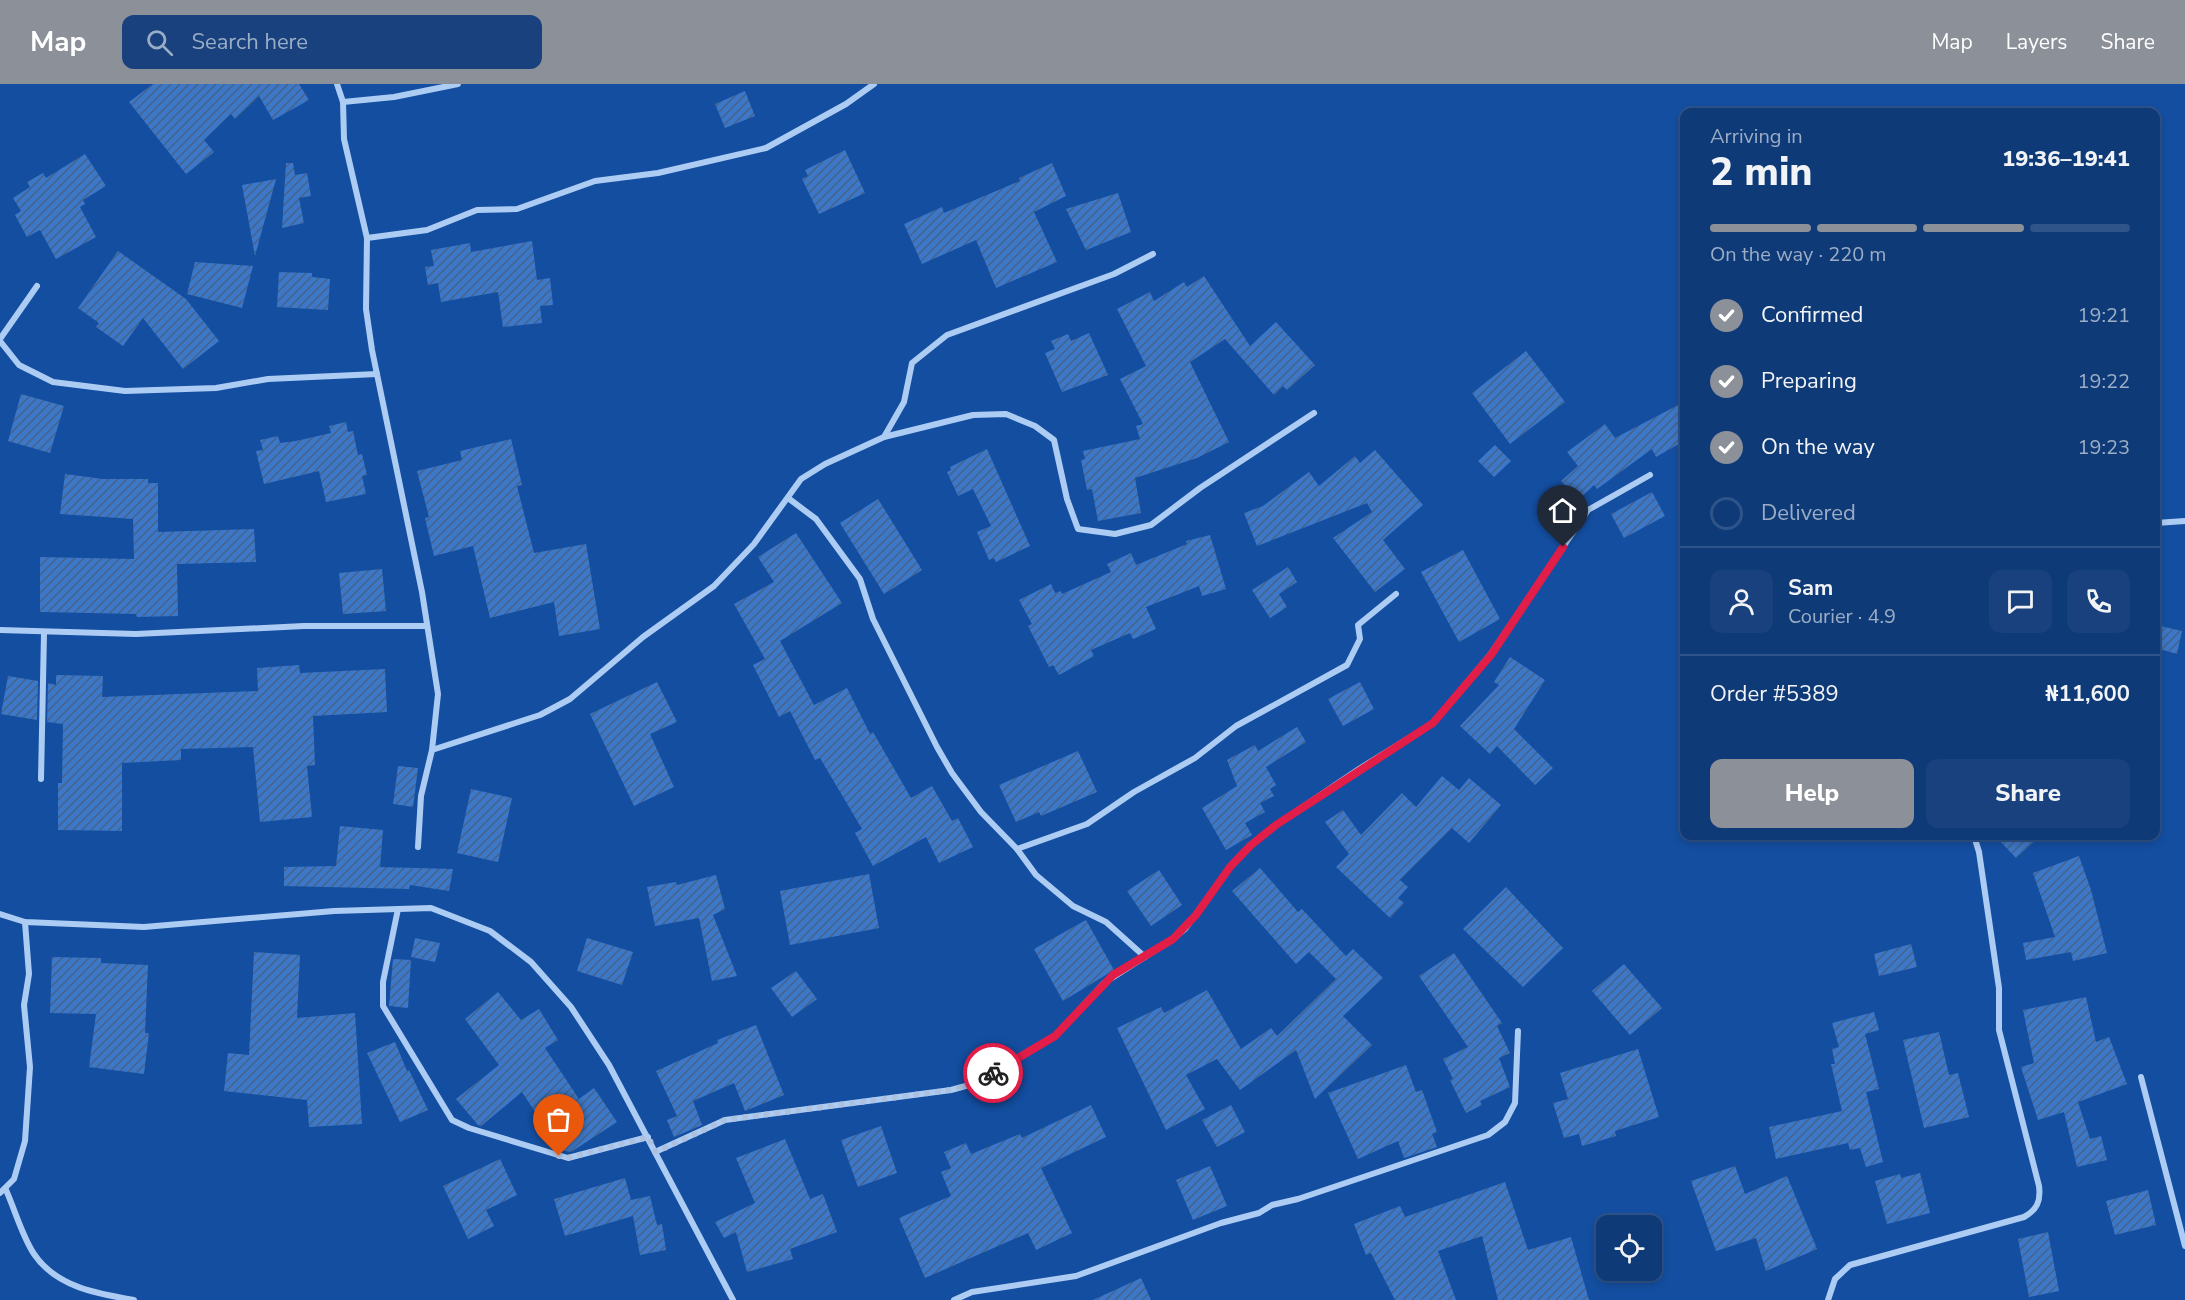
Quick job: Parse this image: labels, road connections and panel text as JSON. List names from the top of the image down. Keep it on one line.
{"page":{"header":"Map","search":"Search here","nav":["Map","Layers","Share"],"heading":["2 min","Arriving in","19:36–19:41"],"panel":["Sam","Courier · 4.9","Order #5389","₦11,600"],"bar":"On the way · 220 m","list":[["Confirmed","19:21"],["Preparing","19:22"],["On the way","19:23"],"Delivered"],"buttons":["Help","Share"]}}
